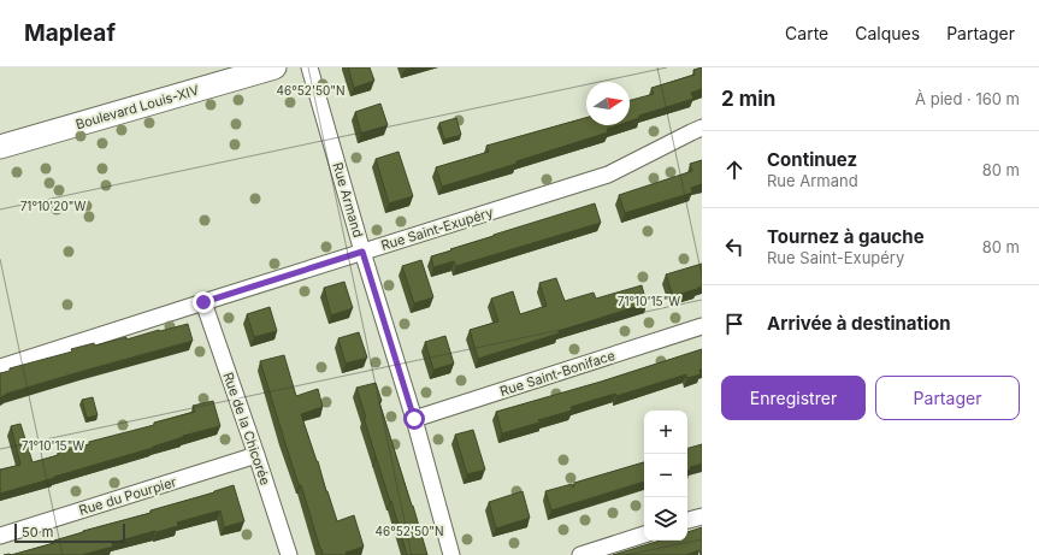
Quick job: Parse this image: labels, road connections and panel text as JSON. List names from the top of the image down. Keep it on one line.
{"streets":{"main road":["Boulevard Louis-XIV"],"street":["Rue Armand","Rue Saint-Exupéry","Rue Saint-Boniface","Rue de la Chicorée","Rue du Pourpier"]},"crossings":[["Rue Armand","Rue Saint-Exupéry"],["Rue Armand","Rue Saint-Boniface"],["Rue Saint-Exupéry","Rue de la Chicorée"],["Rue de la Chicorée","Rue du Pourpier"]],"scale_bar":"50 m","north":"right","page":{"header":"Mapleaf","nav":["Carte","Calques","Partager"],"heading":["2 min","À pied · 160 m"],"list":[["Continuez","Rue Armand","80 m"],["Tournez à gauche","Rue Saint-Exupéry","80 m"],"Arrivée à destination"],"buttons":["Enregistrer","Partager"],"map_buttons":["+","−"],"scale":"50 m"},"coordinates":["46°52'50\"N","71°10'20\"W","71°10'15\"W"]}
